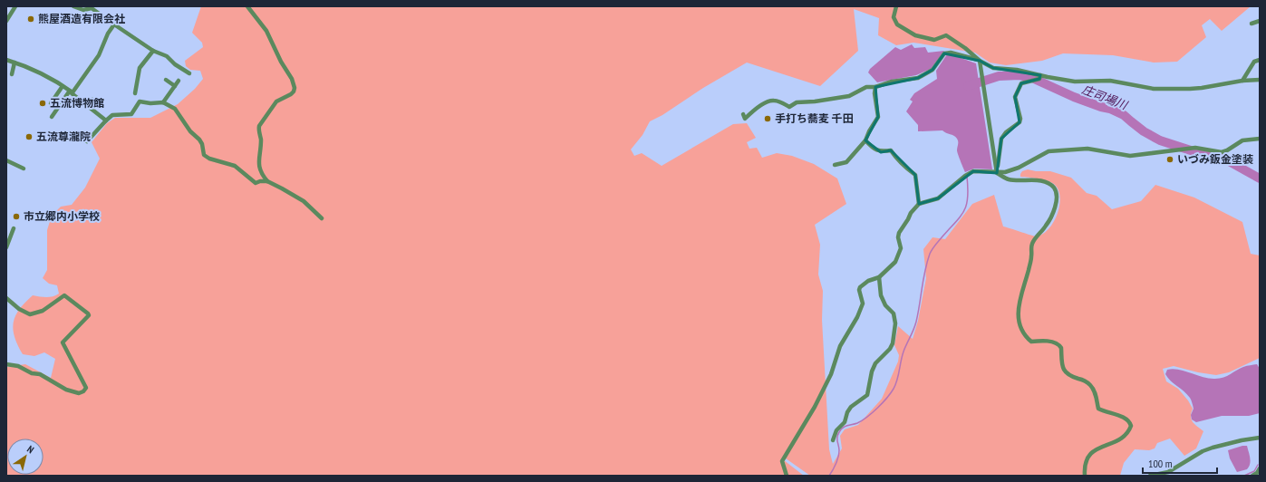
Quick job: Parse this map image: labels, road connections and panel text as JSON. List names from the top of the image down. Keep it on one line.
{"water":["庄司場川"],"places":["熊屋酒造有限会社","五流博物館","手打ち蕎麦 千田","五流尊瀧院","いづみ鈑金塗装","市立郷内小学校"],"scale_bar":"100 m","north":"top right"}
